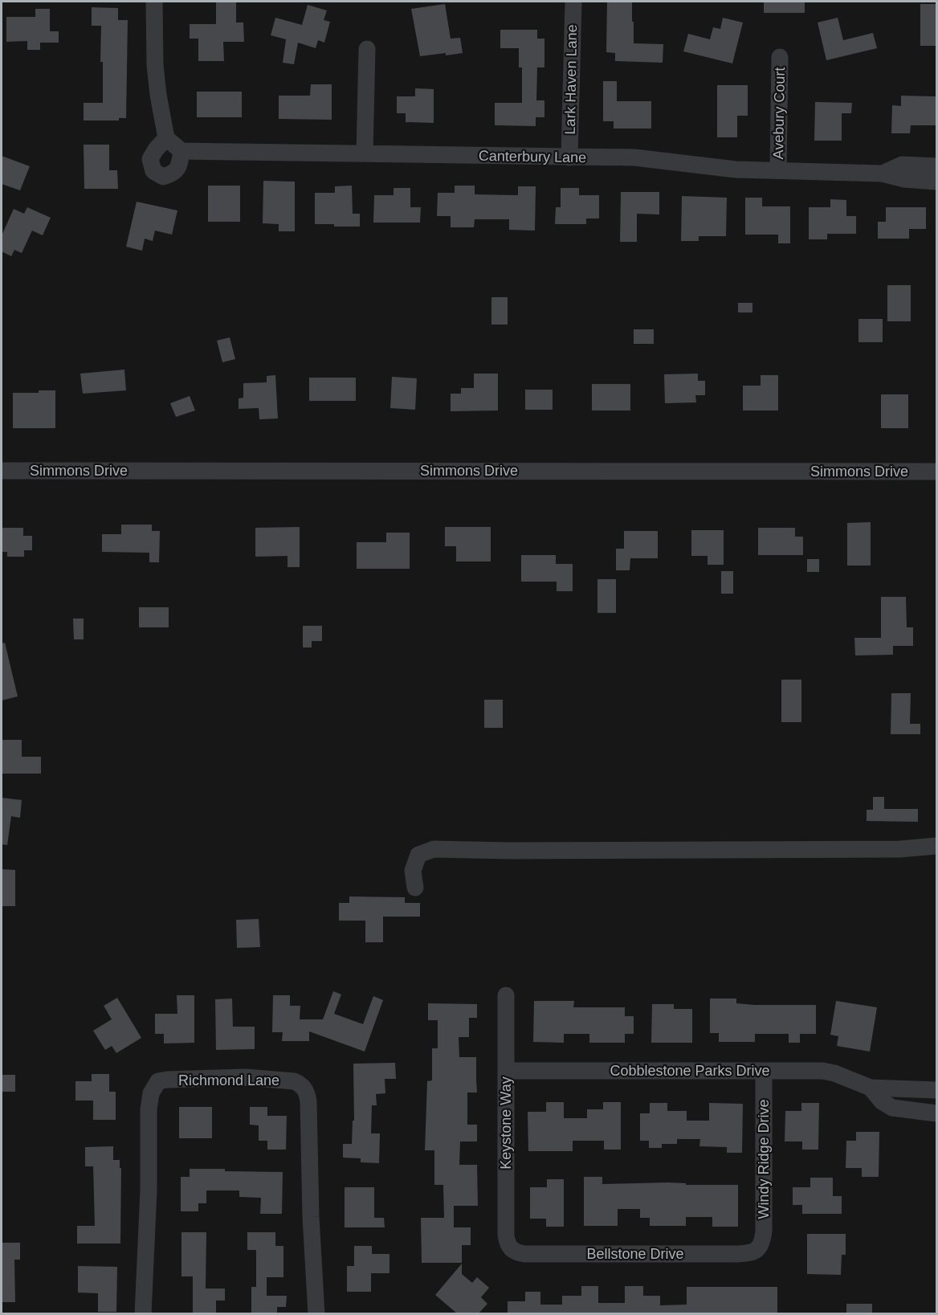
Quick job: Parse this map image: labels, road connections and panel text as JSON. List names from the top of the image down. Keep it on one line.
{"streets":{"street":["Lark Haven Lane","Avebury Court","Canterbury Lane","Simmons Drive","Cobblestone Parks Drive","Richmond Lane","Keystone Way","Windy Ridge Drive","Bellstone Drive"]},"crossings":[["Lark Haven Lane","Canterbury Lane"],["Avebury Court","Canterbury Lane"],["Cobblestone Parks Drive","Keystone Way"],["Cobblestone Parks Drive","Windy Ridge Drive"],["Keystone Way","Bellstone Drive"],["Windy Ridge Drive","Bellstone Drive"]]}
